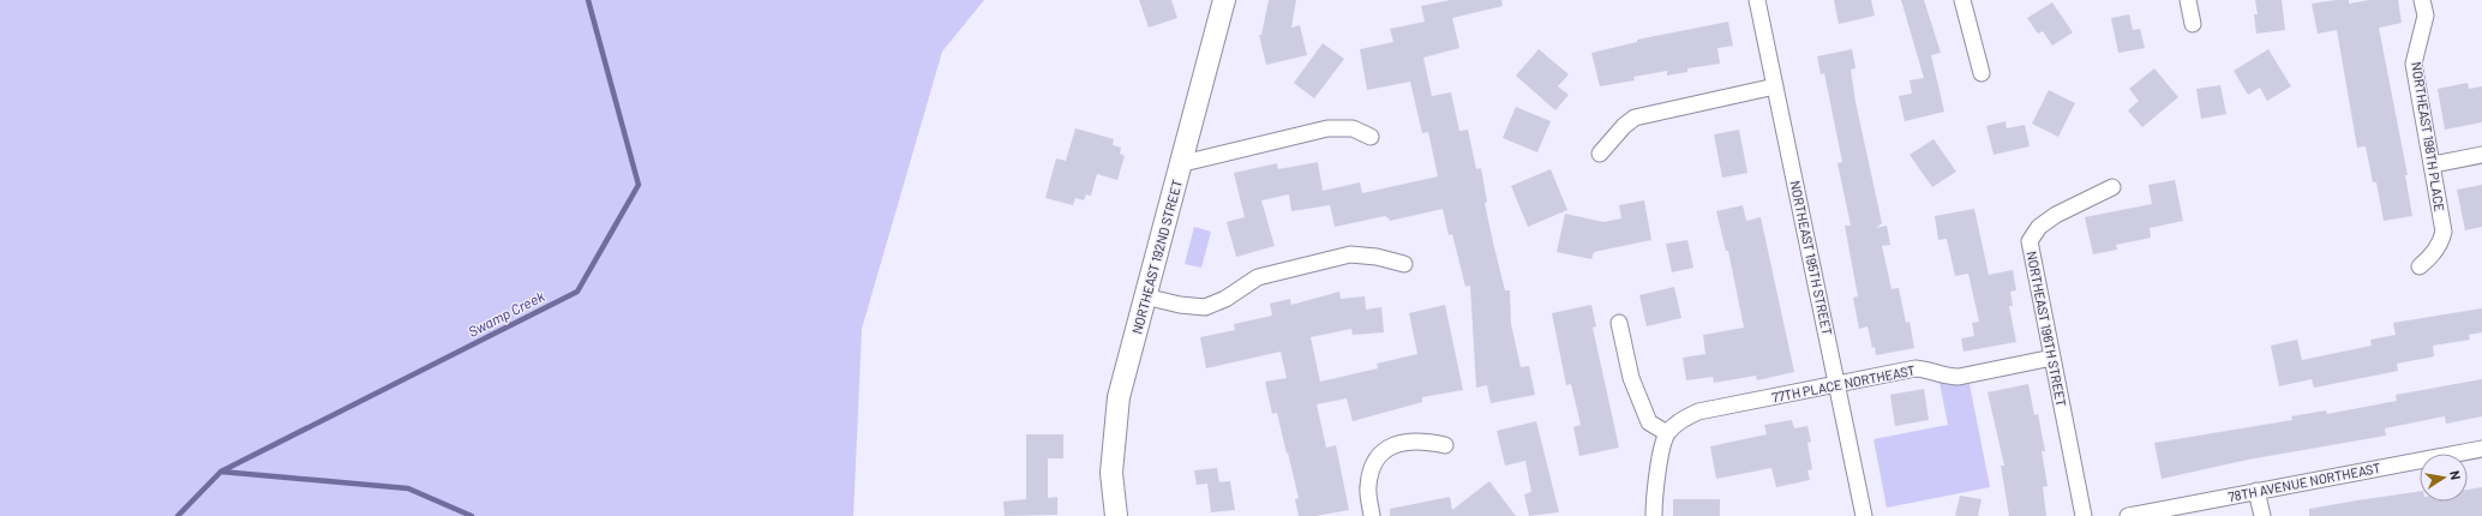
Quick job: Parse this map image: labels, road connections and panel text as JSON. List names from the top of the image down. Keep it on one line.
{"streets":{"street":["NORTHEAST 198TH PLACE","NORTHEAST 192ND STREET","NORTHEAST 195TH STREET","NORTHEAST 196TH STREET","77TH PLACE NORTHEAST","78TH AVENUE NORTHEAST"]},"crossings":[["NORTHEAST 195TH STREET","77TH PLACE NORTHEAST"],["NORTHEAST 196TH STREET","77TH PLACE NORTHEAST"]],"water":["Swamp Creek"],"north":"right"}
